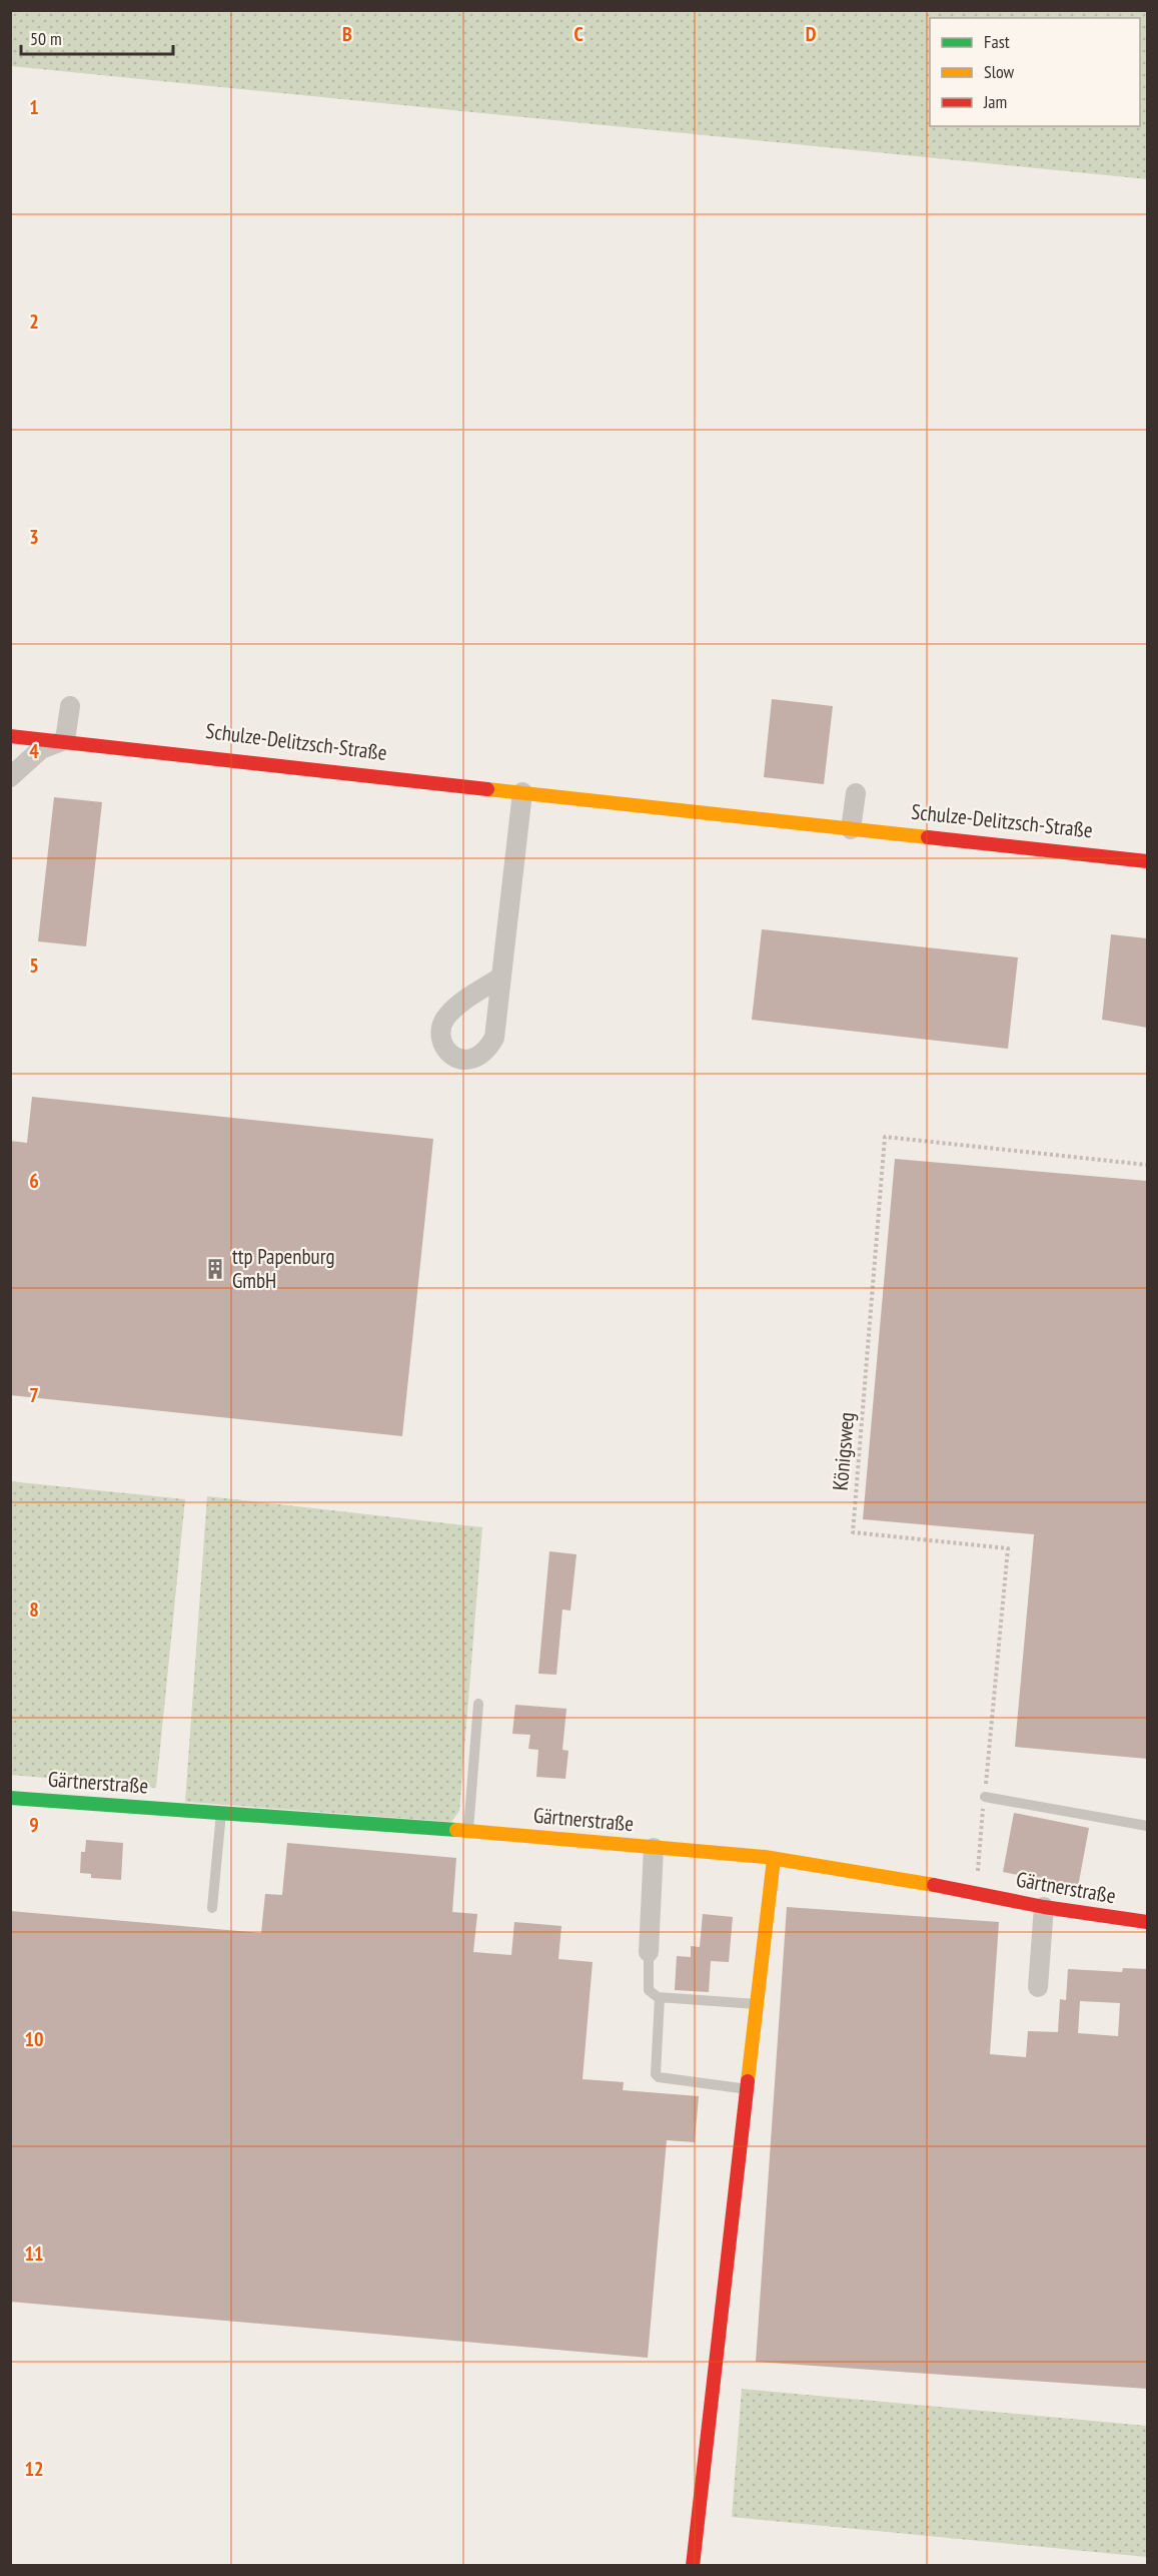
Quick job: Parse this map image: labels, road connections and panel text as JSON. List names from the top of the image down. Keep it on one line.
{"streets":{"street":["Schulze-Delitzsch-Straße","Gärtnerstraße"],"path":["Königsweg"]},"crossings":[["Königsweg","Gärtnerstraße"]],"places":{"building":["ttp Papenburg GmbH"]},"legend":["Fast","Slow","Jam"],"scale_bar":"50 m","grid":{"columns":["B","C","D"],"rows":["1","2","3","4","5","6","7","8","9","10","11","12"]}}
